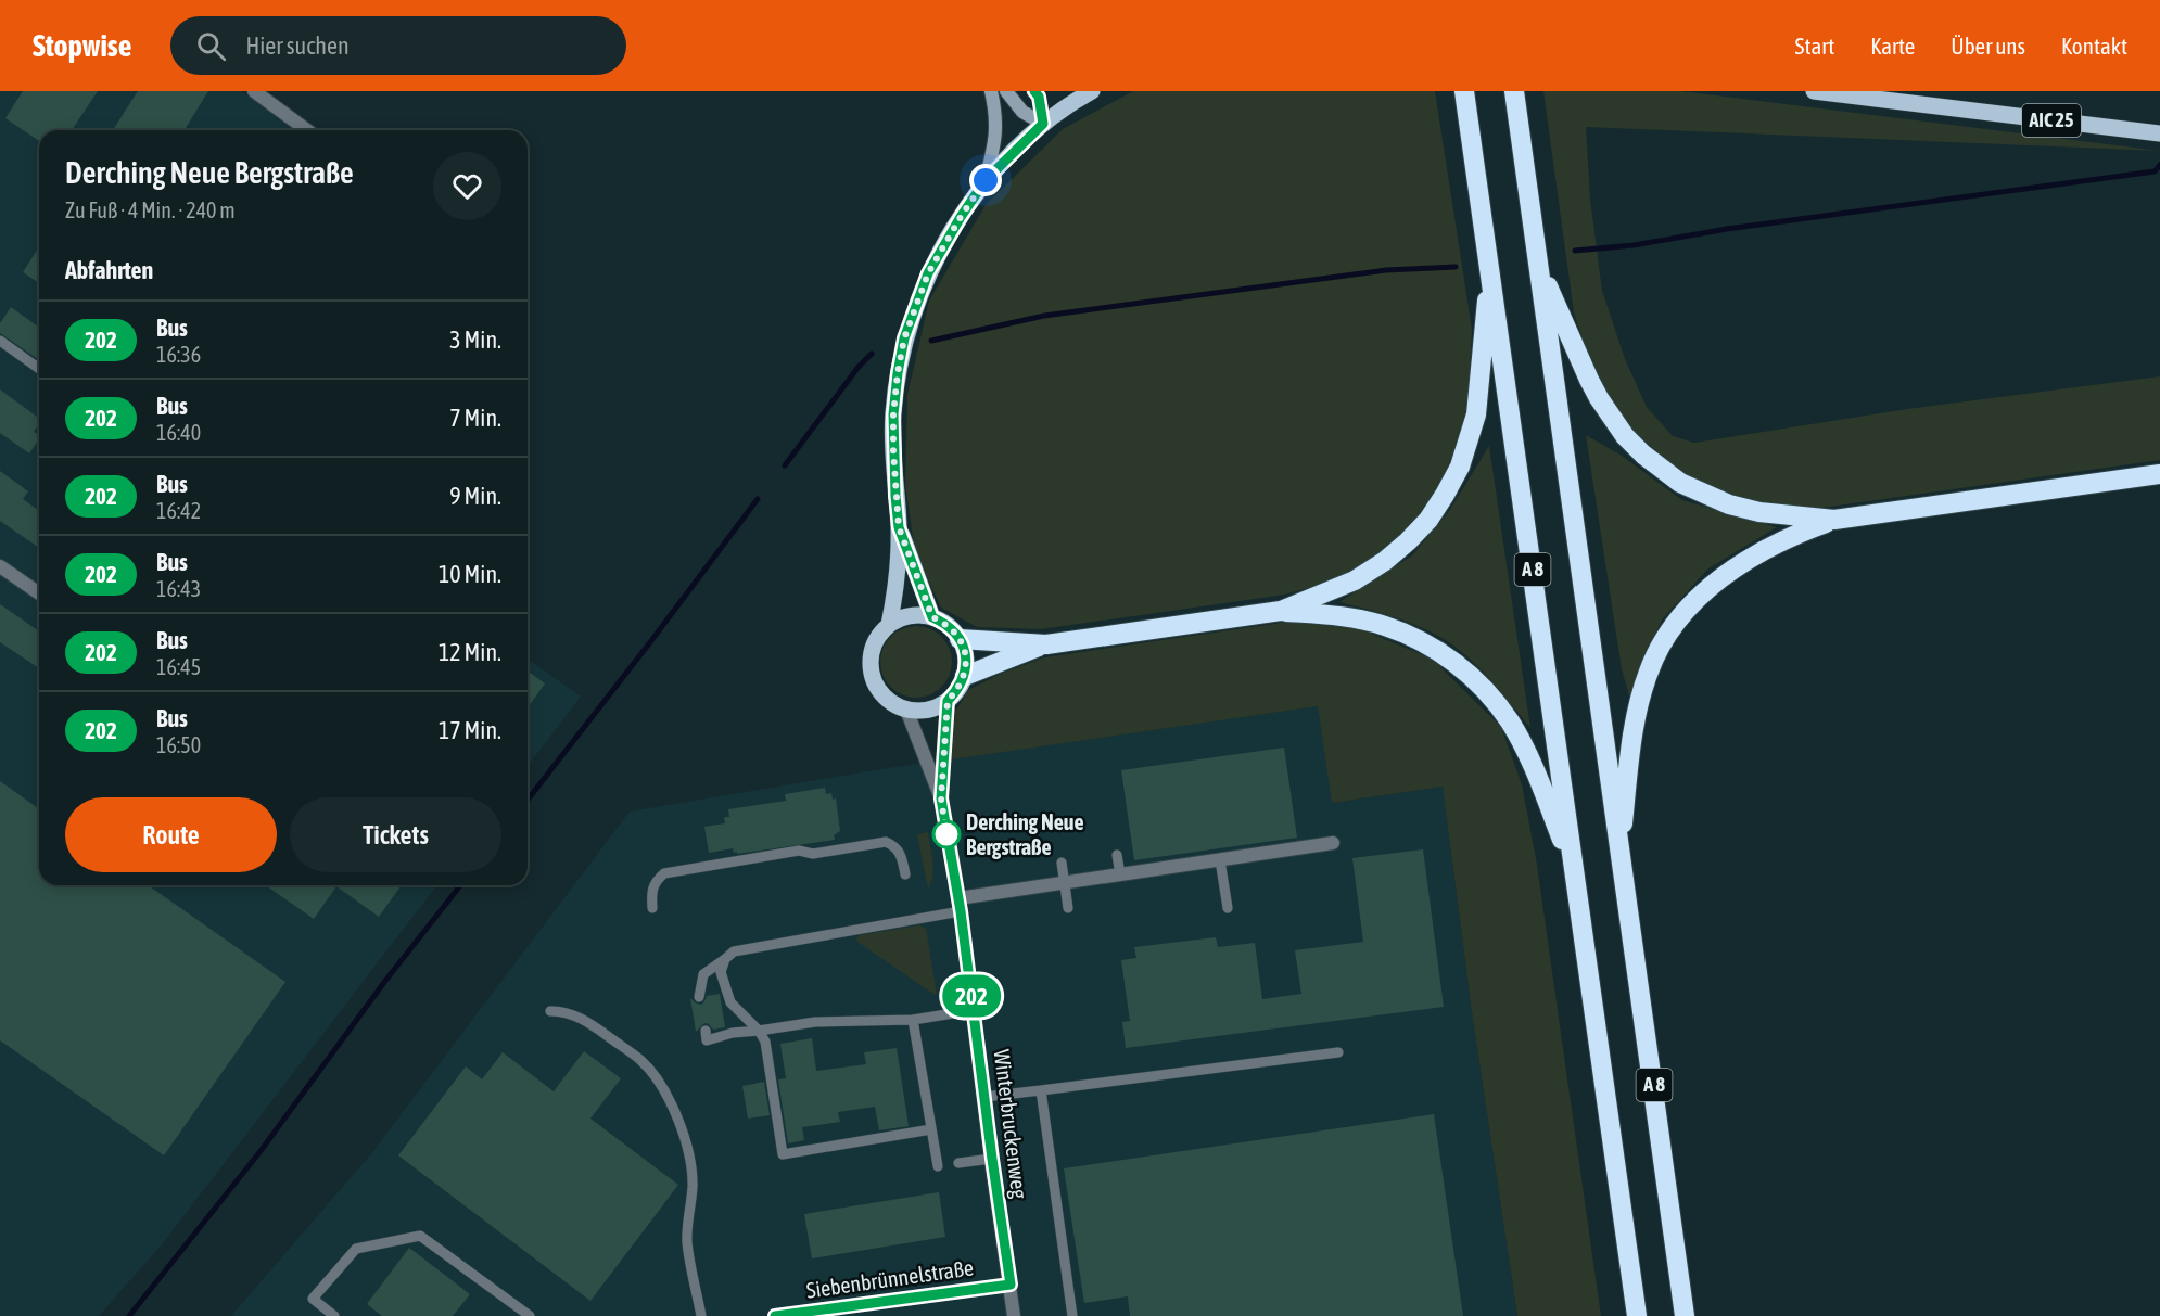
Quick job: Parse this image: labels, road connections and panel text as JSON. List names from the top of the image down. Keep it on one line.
{"streets":{"highway":["A 8"],"main road":["AIC 25"],"street":["Winterbruckenweg","Siebenbrünnelstraße"]},"crossings":[["Winterbruckenweg","Siebenbrünnelstraße"]],"places":["Derching Neue Bergstraße"],"lines":["bus line 202"],"page":{"header":"Stopwise","search":"Hier suchen","nav":["Start","Karte","Über uns","Kontakt"],"on_map":"202","heading":[["Derching Neue Bergstraße","Zu Fuß · 4 Min. · 240 m"],"Abfahrten"],"list":[{"mark":"202","name":"Bus","note":"16:36","value":"3 Min."},{"mark":"202","name":"Bus","note":"16:40","value":"7 Min."},{"mark":"202","name":"Bus","note":"16:42","value":"9 Min."},{"mark":"202","name":"Bus","note":"16:43","value":"10 Min."},{"mark":"202","name":"Bus","note":"16:45","value":"12 Min."},{"mark":"202","name":"Bus","note":"16:50","value":"17 Min."}],"buttons":["Route","Tickets"]}}
